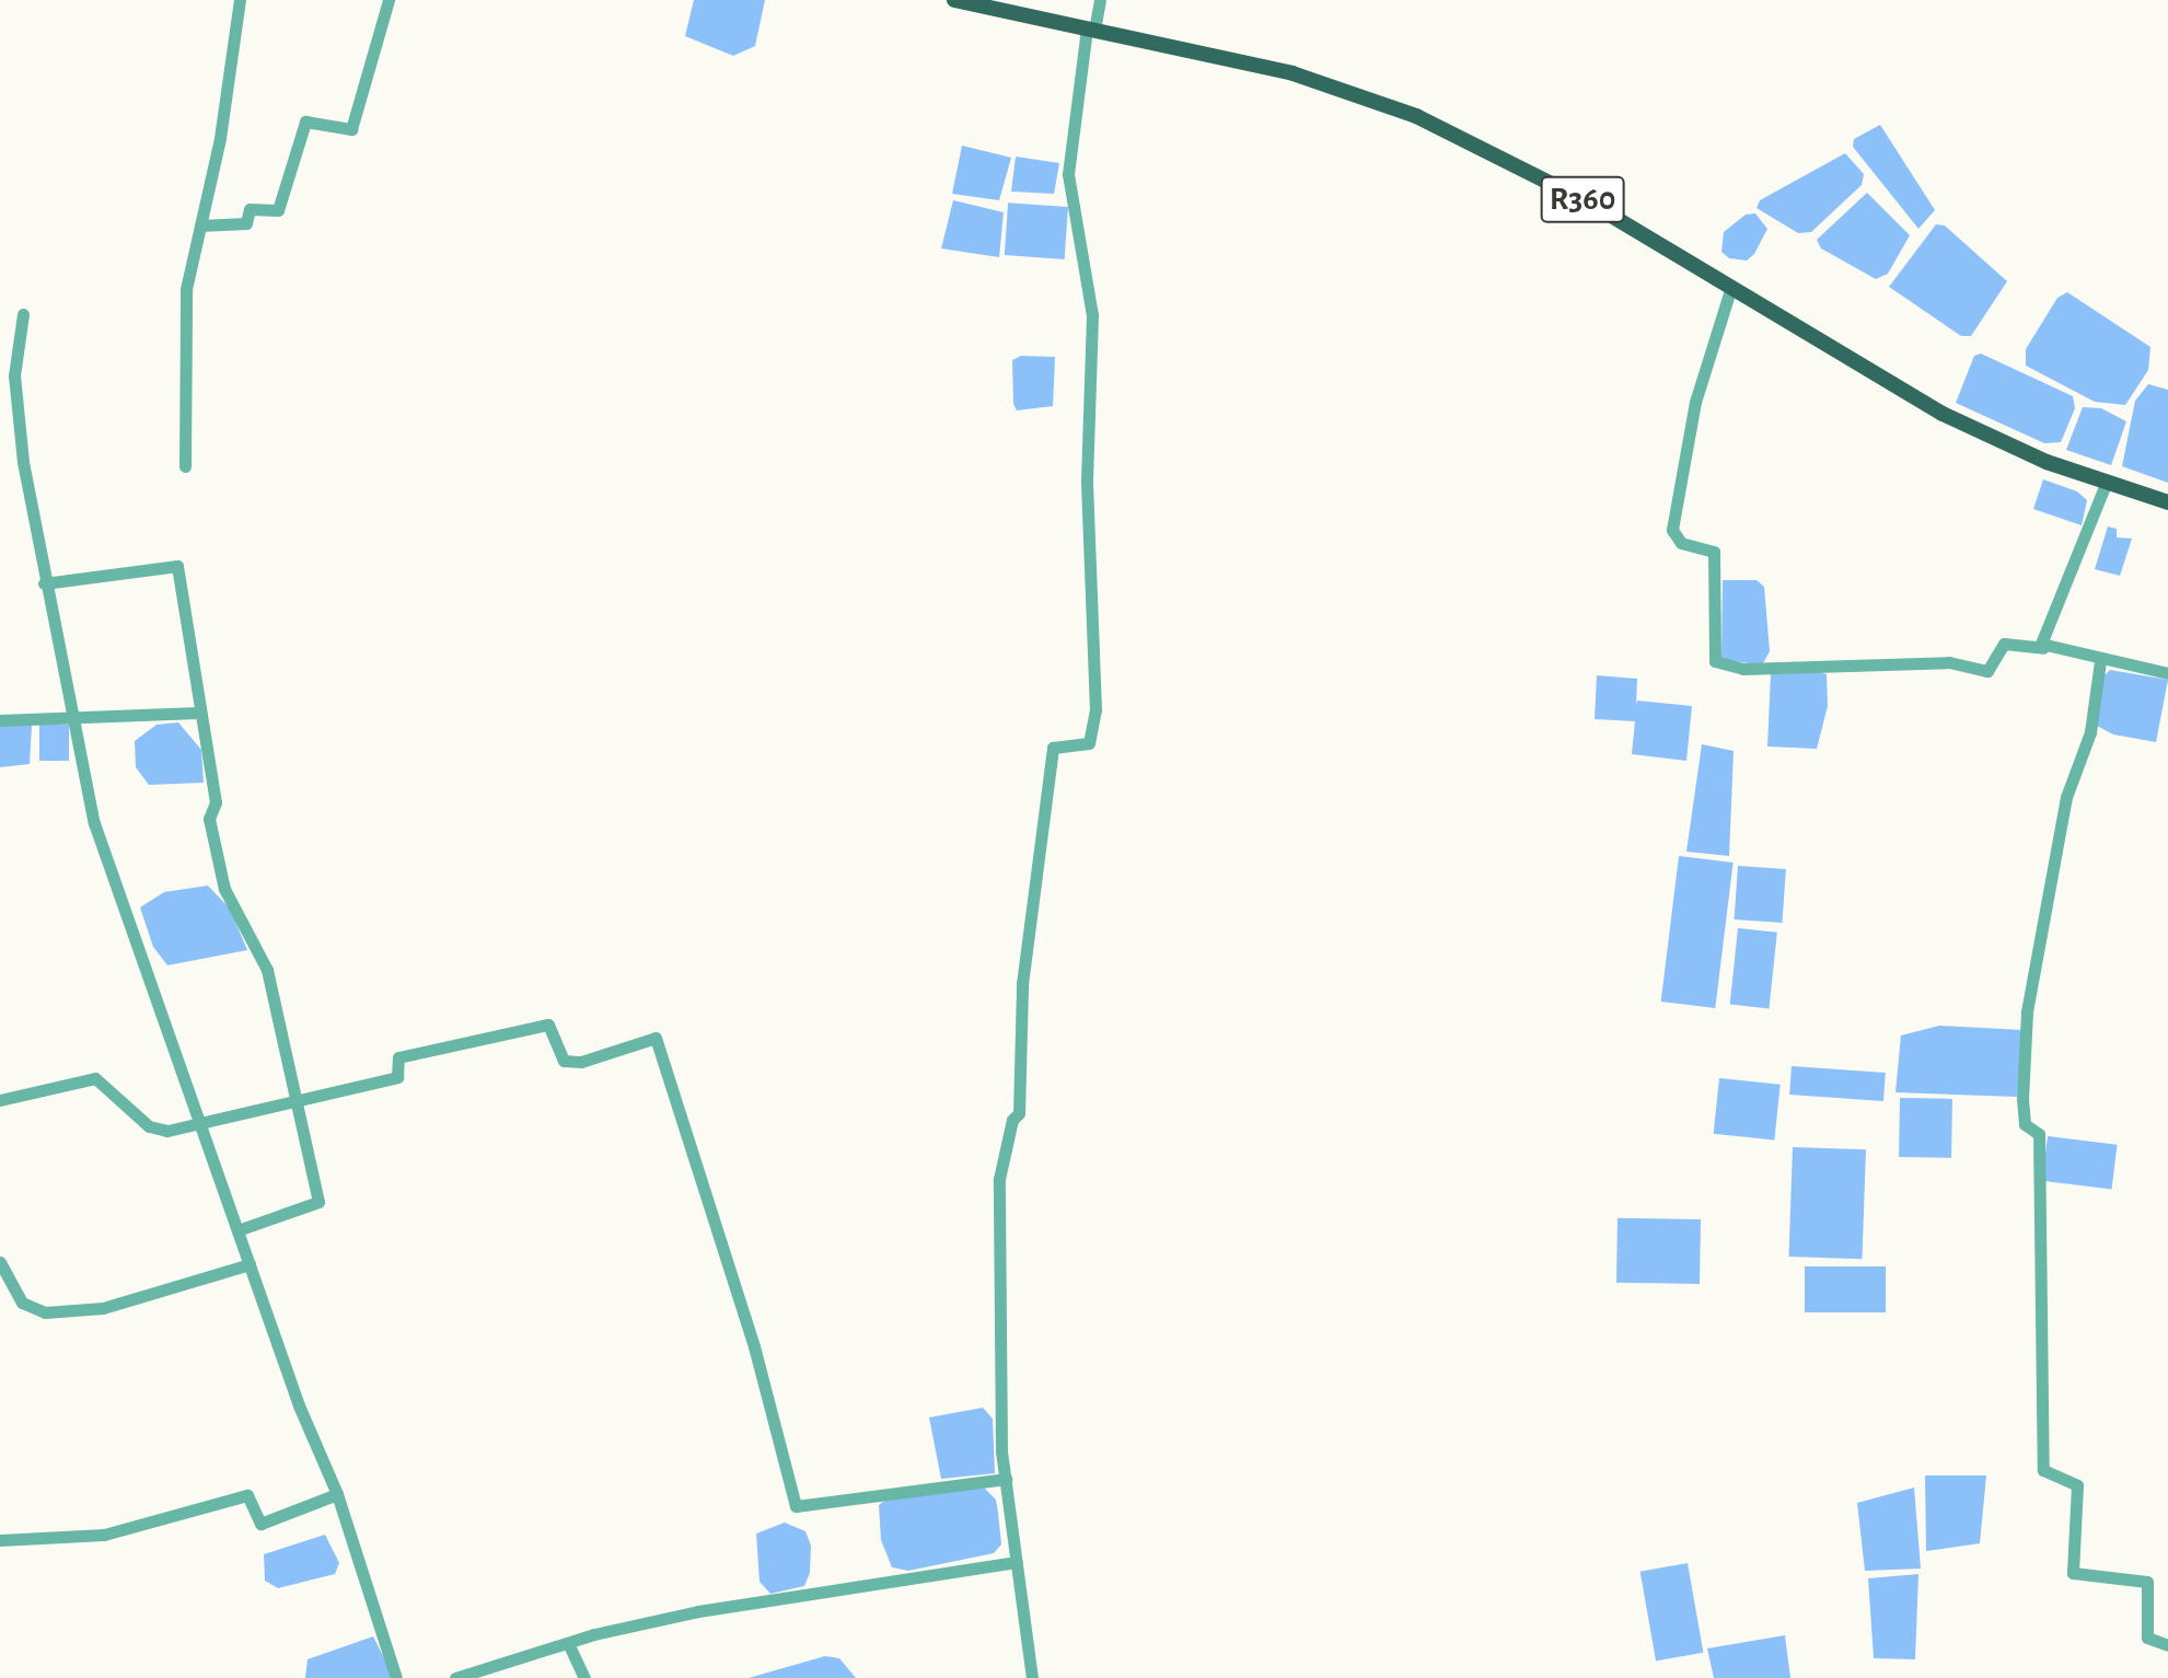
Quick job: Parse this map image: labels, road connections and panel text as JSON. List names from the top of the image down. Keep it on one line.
{"streets":{"main road":["R360"]}}
